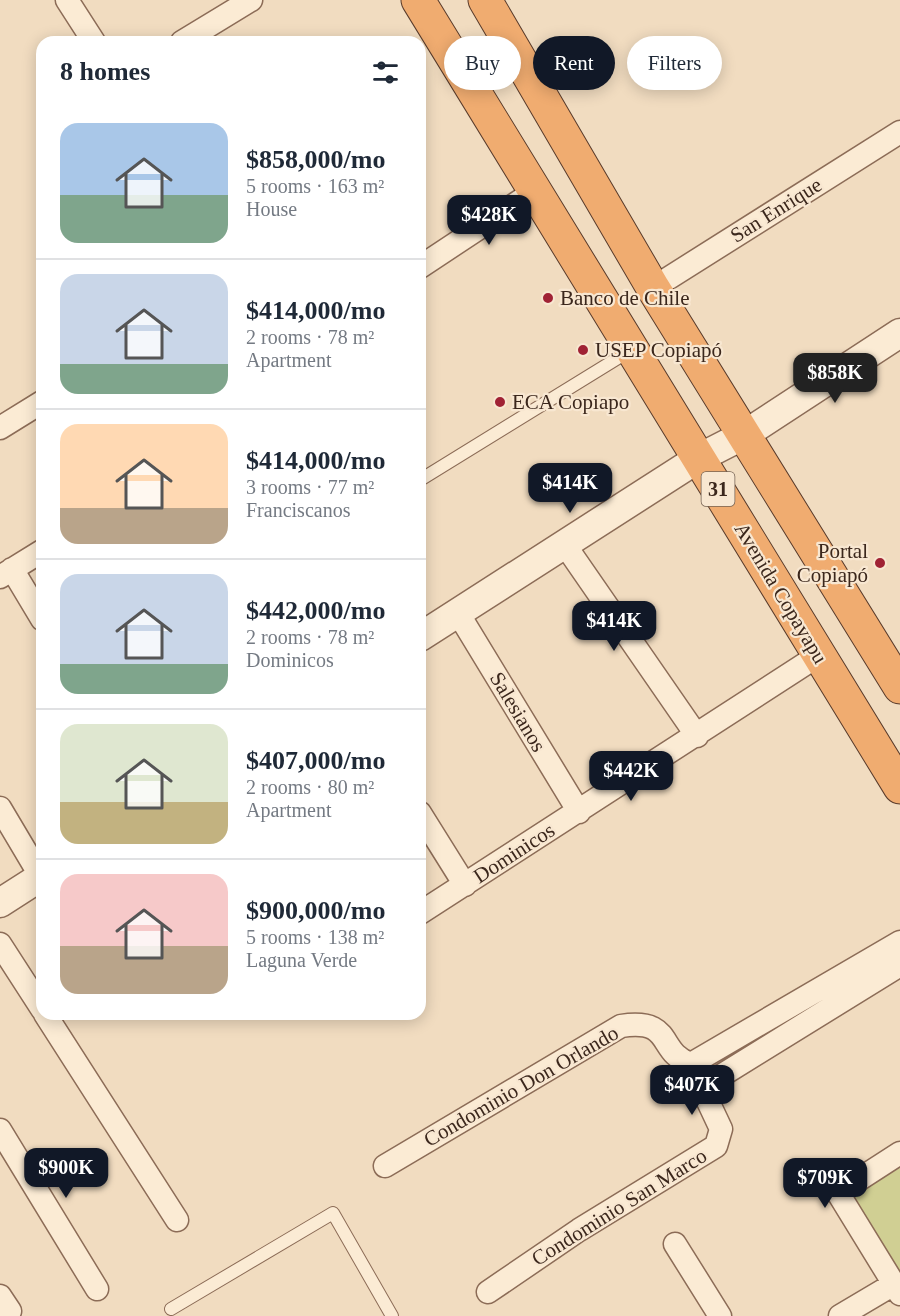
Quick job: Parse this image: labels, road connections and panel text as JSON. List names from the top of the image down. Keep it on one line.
{"streets":{"highway":["31","Avenida Copayapu"],"street":["San Enrique","Salesianos","Dominicos","Condominio Don Orlando","Condominio San Marco"]},"crossings":[["San Enrique","31"],["Avenida Copayapu","Dominicos"],["Salesianos","Dominicos"]],"places":["Banco de Chile","USEP Copiapó","ECA Copiapo","Portal Copiapó"],"page":{"chip":["Buy","Rent","Filters"],"heading":"8 homes","list":[{"name":"$858,000/mo","note":"5 rooms · 163 m² · House"},{"name":"$414,000/mo","note":"2 rooms · 78 m² · Apartment"},{"name":"$414,000/mo","note":"3 rooms · 77 m² · Franciscanos"},{"name":"$442,000/mo","note":"2 rooms · 78 m² · Dominicos"},{"name":"$407,000/mo","note":"2 rooms · 80 m² · Apartment"},{"name":"$900,000/mo","note":"5 rooms · 138 m² · Laguna Verde"}],"price":["$428K","$858K","$414K","$414K","$442K","$407K","$900K","$709K"]}}
